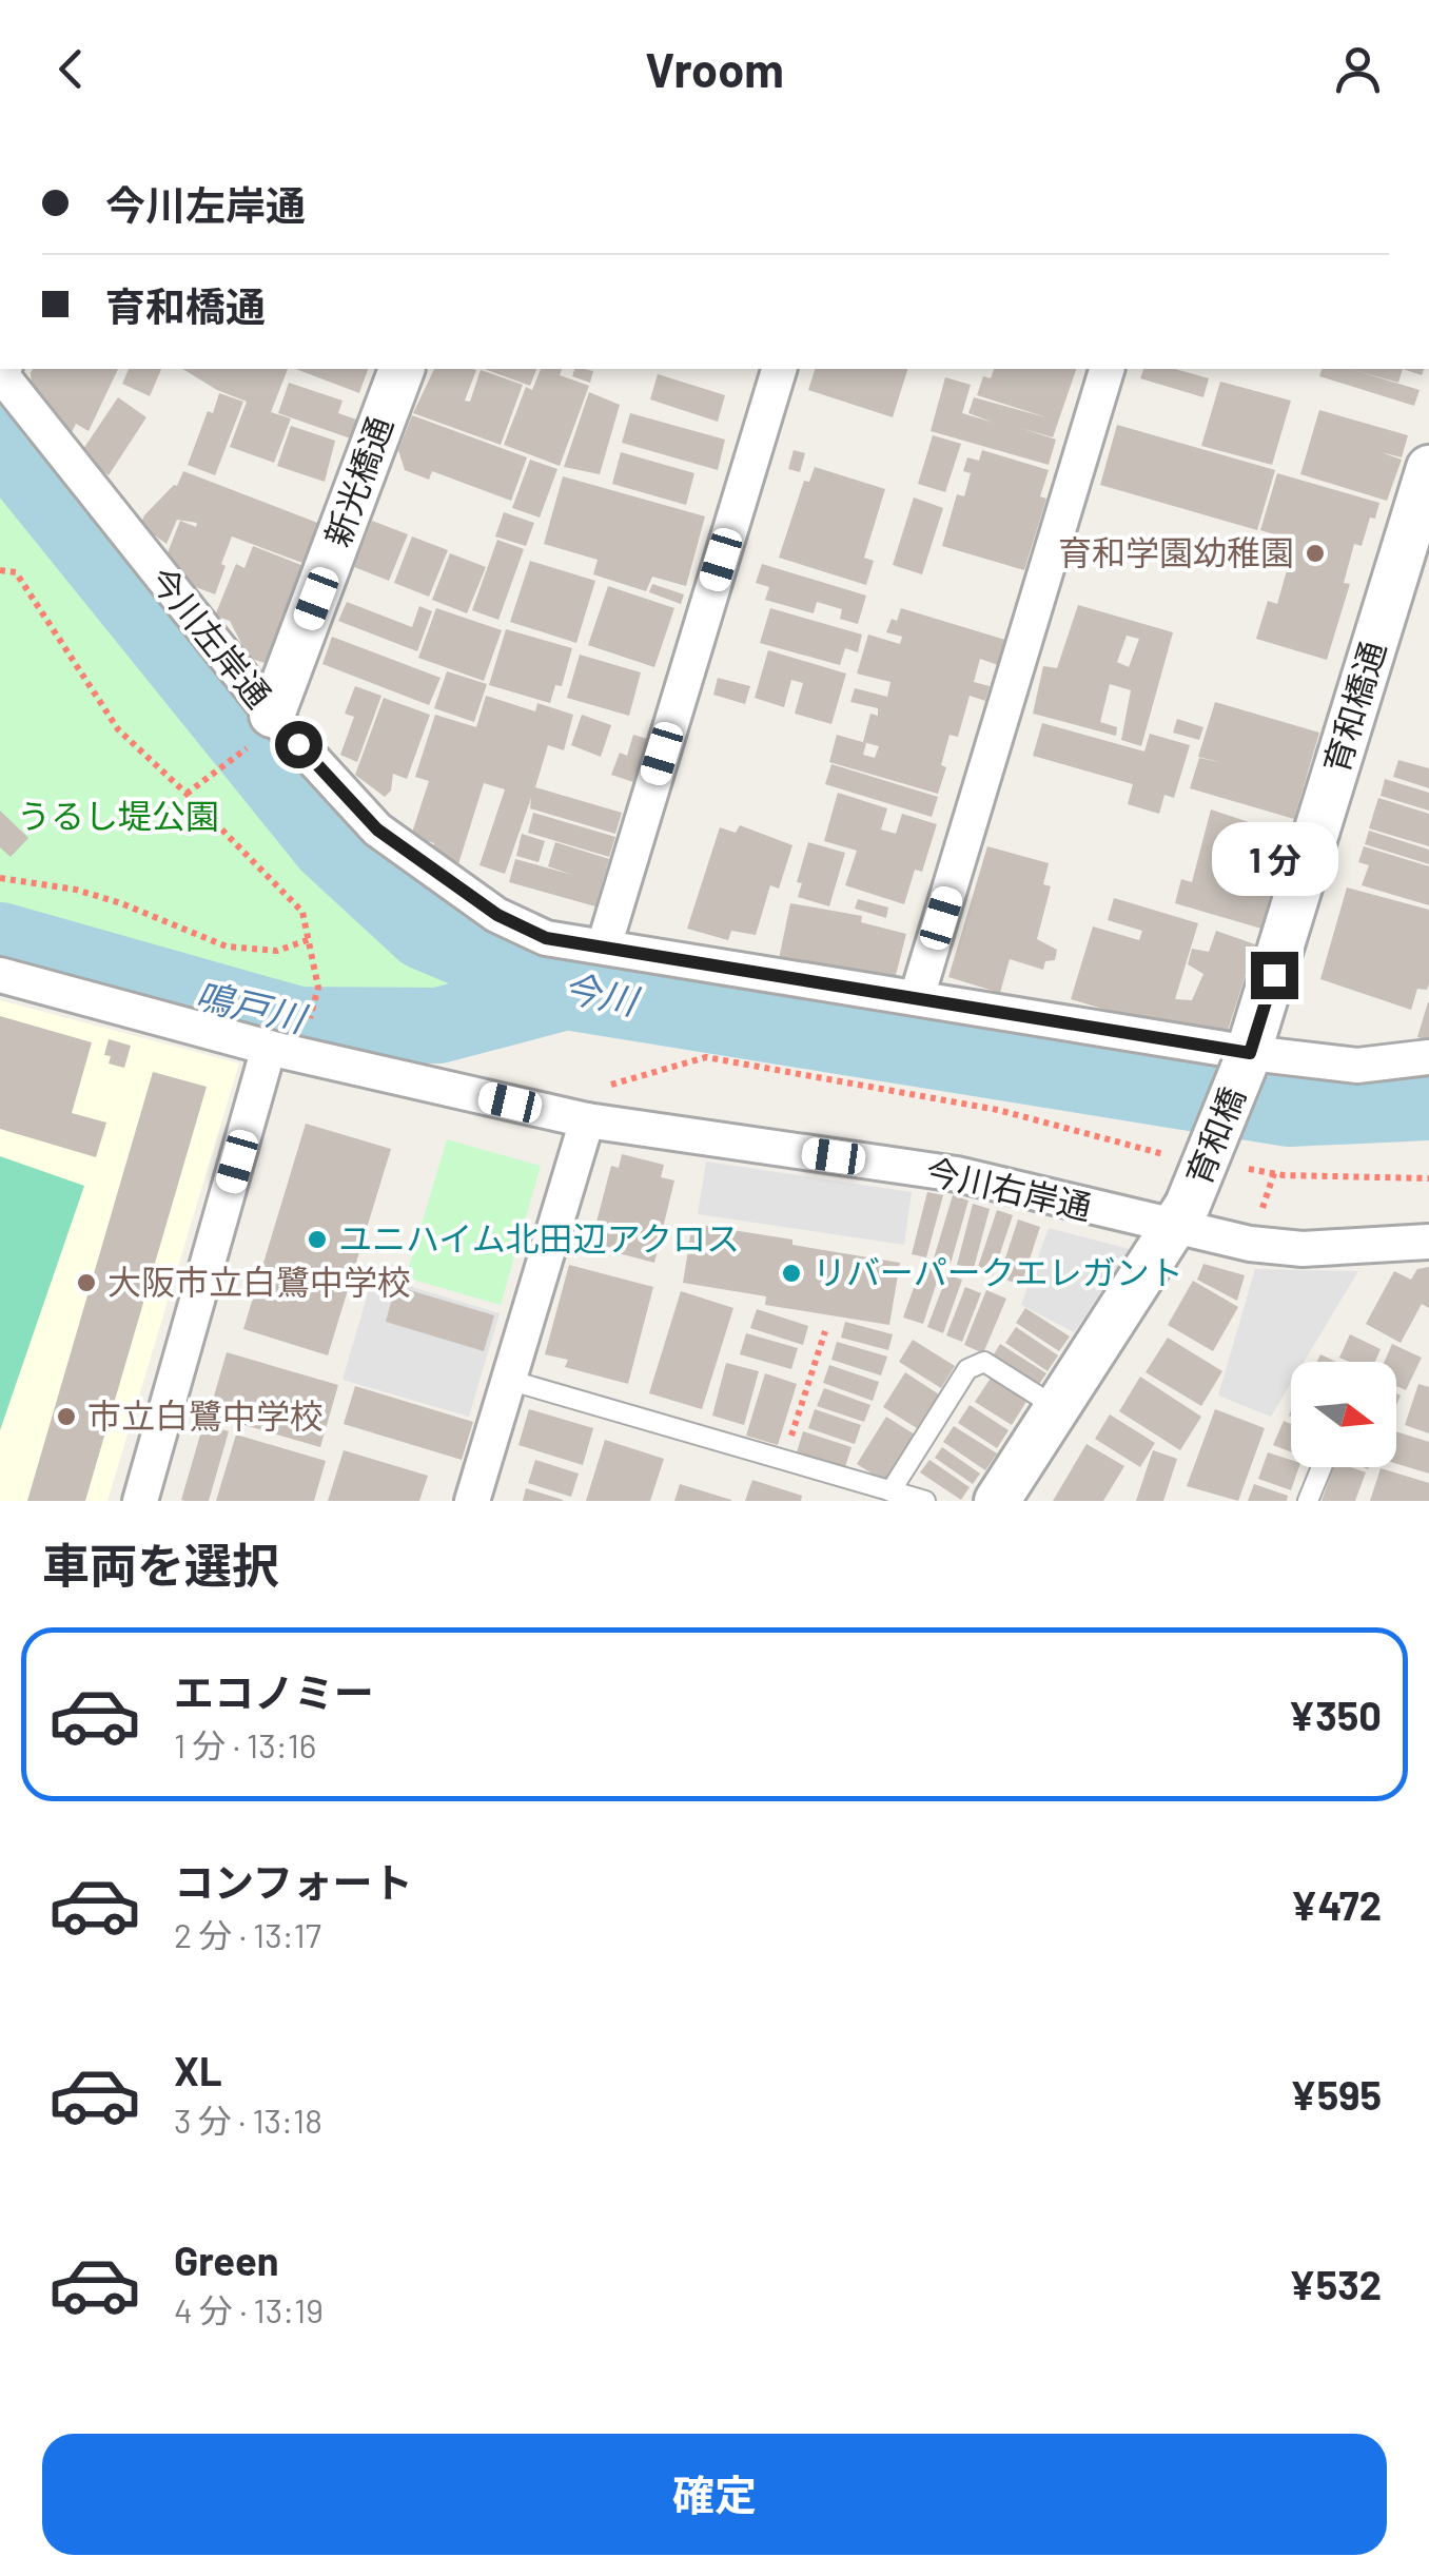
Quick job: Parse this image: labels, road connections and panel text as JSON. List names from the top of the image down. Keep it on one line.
{"streets":{"street":["新光橋通","今川左岸通","育和橋通","育和橋","今川右岸通"]},"crossings":[["新光橋通","今川左岸通"],["今川左岸通","育和橋通"],["今川左岸通","育和橋"],["育和橋通","育和橋"],["育和橋","今川右岸通"]],"water":["今川","鳴戸川"],"parks":["うるし堤公園"],"places":["育和学園幼稚園","ユニハイム北田辺アクロス","リバーパークエレガント","大阪市立白鷺中学校","市立白鷺中学校"],"north":"right","page":{"header":"Vroom","banner":["今川左岸通","育和橋通"],"bubble":"1 分","heading":"車両を選択","list":[{"name":"エコノミー","note":"1 分 · 13:16","value":"¥350"},{"name":"コンフォート","note":"2 分 · 13:17","value":"¥472"},{"name":"XL","note":"3 分 · 13:18","value":"¥595"},{"name":"Green","note":"4 分 · 13:19","value":"¥532"}],"buttons":"確定"}}
